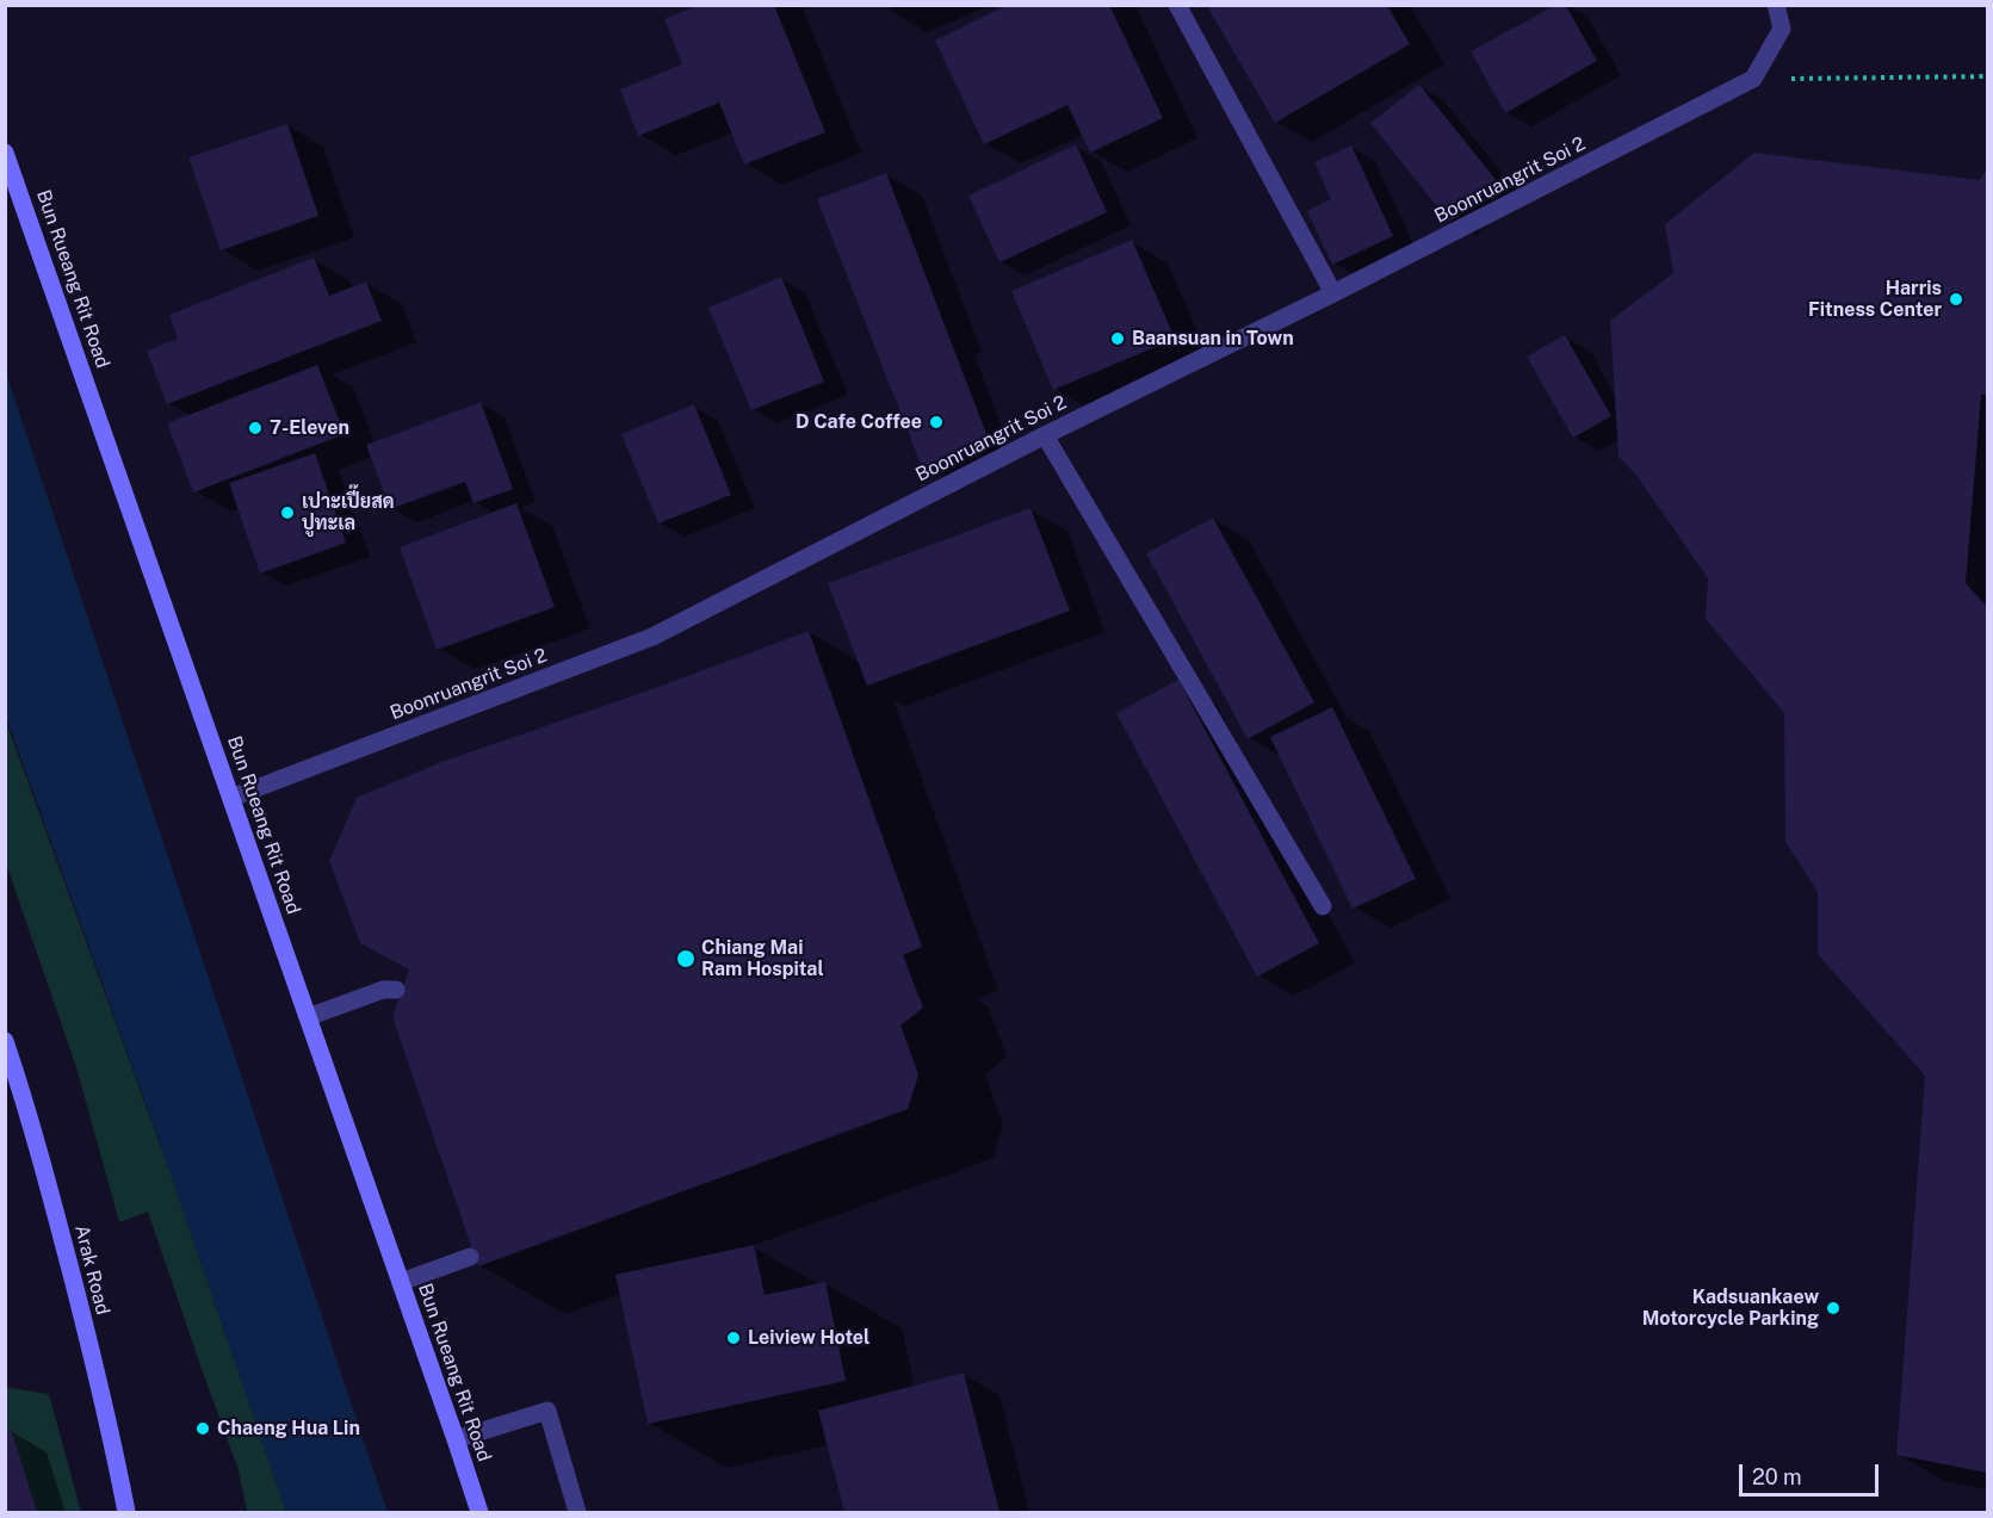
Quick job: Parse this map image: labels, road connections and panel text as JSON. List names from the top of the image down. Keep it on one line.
{"streets":{"main road":["Bun Rueang Rit Road","Arak Road"],"street":["Boonruangrit Soi 2"]},"crossings":[["Boonruangrit Soi 2","Bun Rueang Rit Road"]],"places":["Harris Fitness Center","Baansuan in Town","D Cafe Coffee","7-Eleven","เปาะเปี๊ยสด ปูทะเล","Chiang Mai Ram Hospital","Kadsuankaew Motorcycle Parking","Leiview Hotel","Chaeng Hua Lin"],"scale_bar":"20 m"}
